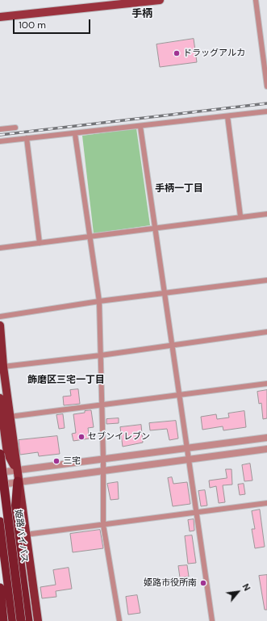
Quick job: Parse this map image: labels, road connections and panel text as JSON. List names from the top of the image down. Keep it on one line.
{"streets":{"highway":["姫路バイパス"]},"districts":["手柄","手柄一丁目","飾磨区三宅一丁目"],"places":["ドラッグアルカ","セブンイレブン","三宅","姫路市役所南"],"scale_bar":"100 m","north":"top right"}
